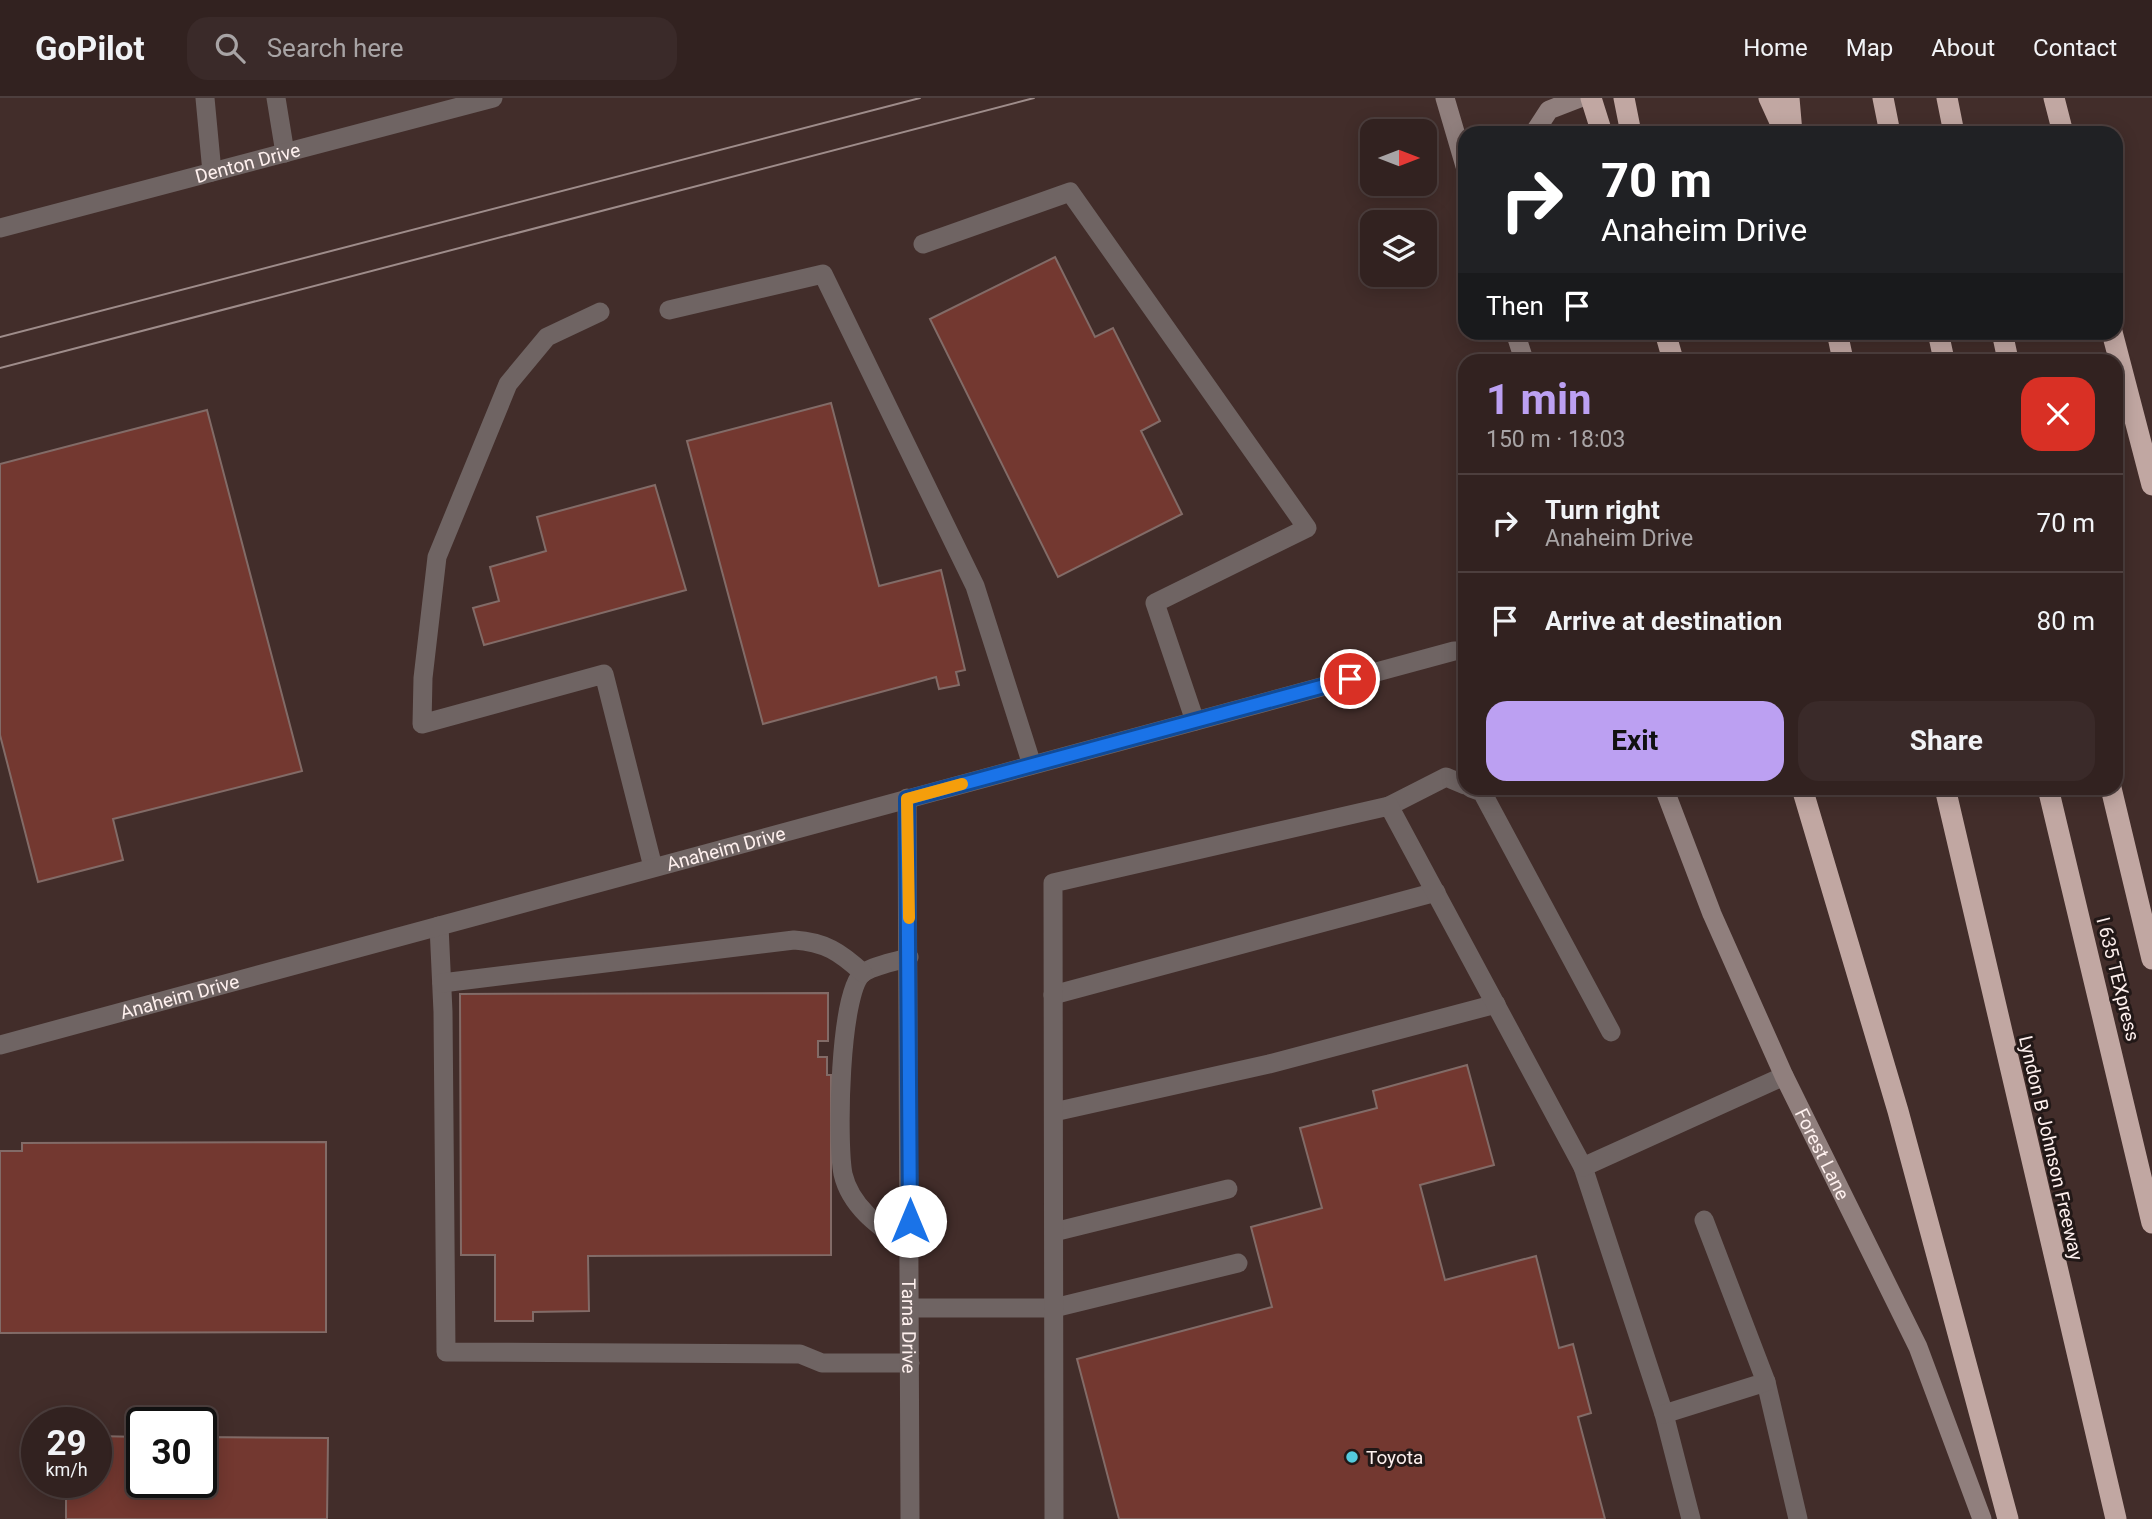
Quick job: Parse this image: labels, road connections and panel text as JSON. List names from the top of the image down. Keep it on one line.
{"streets":{"highway":["I 635 TEXpress","Lyndon B Johnson Freeway"],"main road":["Forest Lane"],"street":["Denton Drive","Anaheim Drive","Tarna Drive"]},"crossings":[["Anaheim Drive","Tarna Drive"]],"places":["Toyota"],"north":"right","page":{"header":"GoPilot","search":"Search here","nav":["Home","Map","About","Contact"],"turn":["70 m","Anaheim Drive"],"then":"Then","heading":["1 min","150 m · 18:03"],"list":[{"name":"Turn right","note":"Anaheim Drive","value":"70 m"},{"name":"Arrive at destination","value":"80 m"}],"buttons":["Exit","Share"],"speed":"29 km/h","limit":"30"}}
